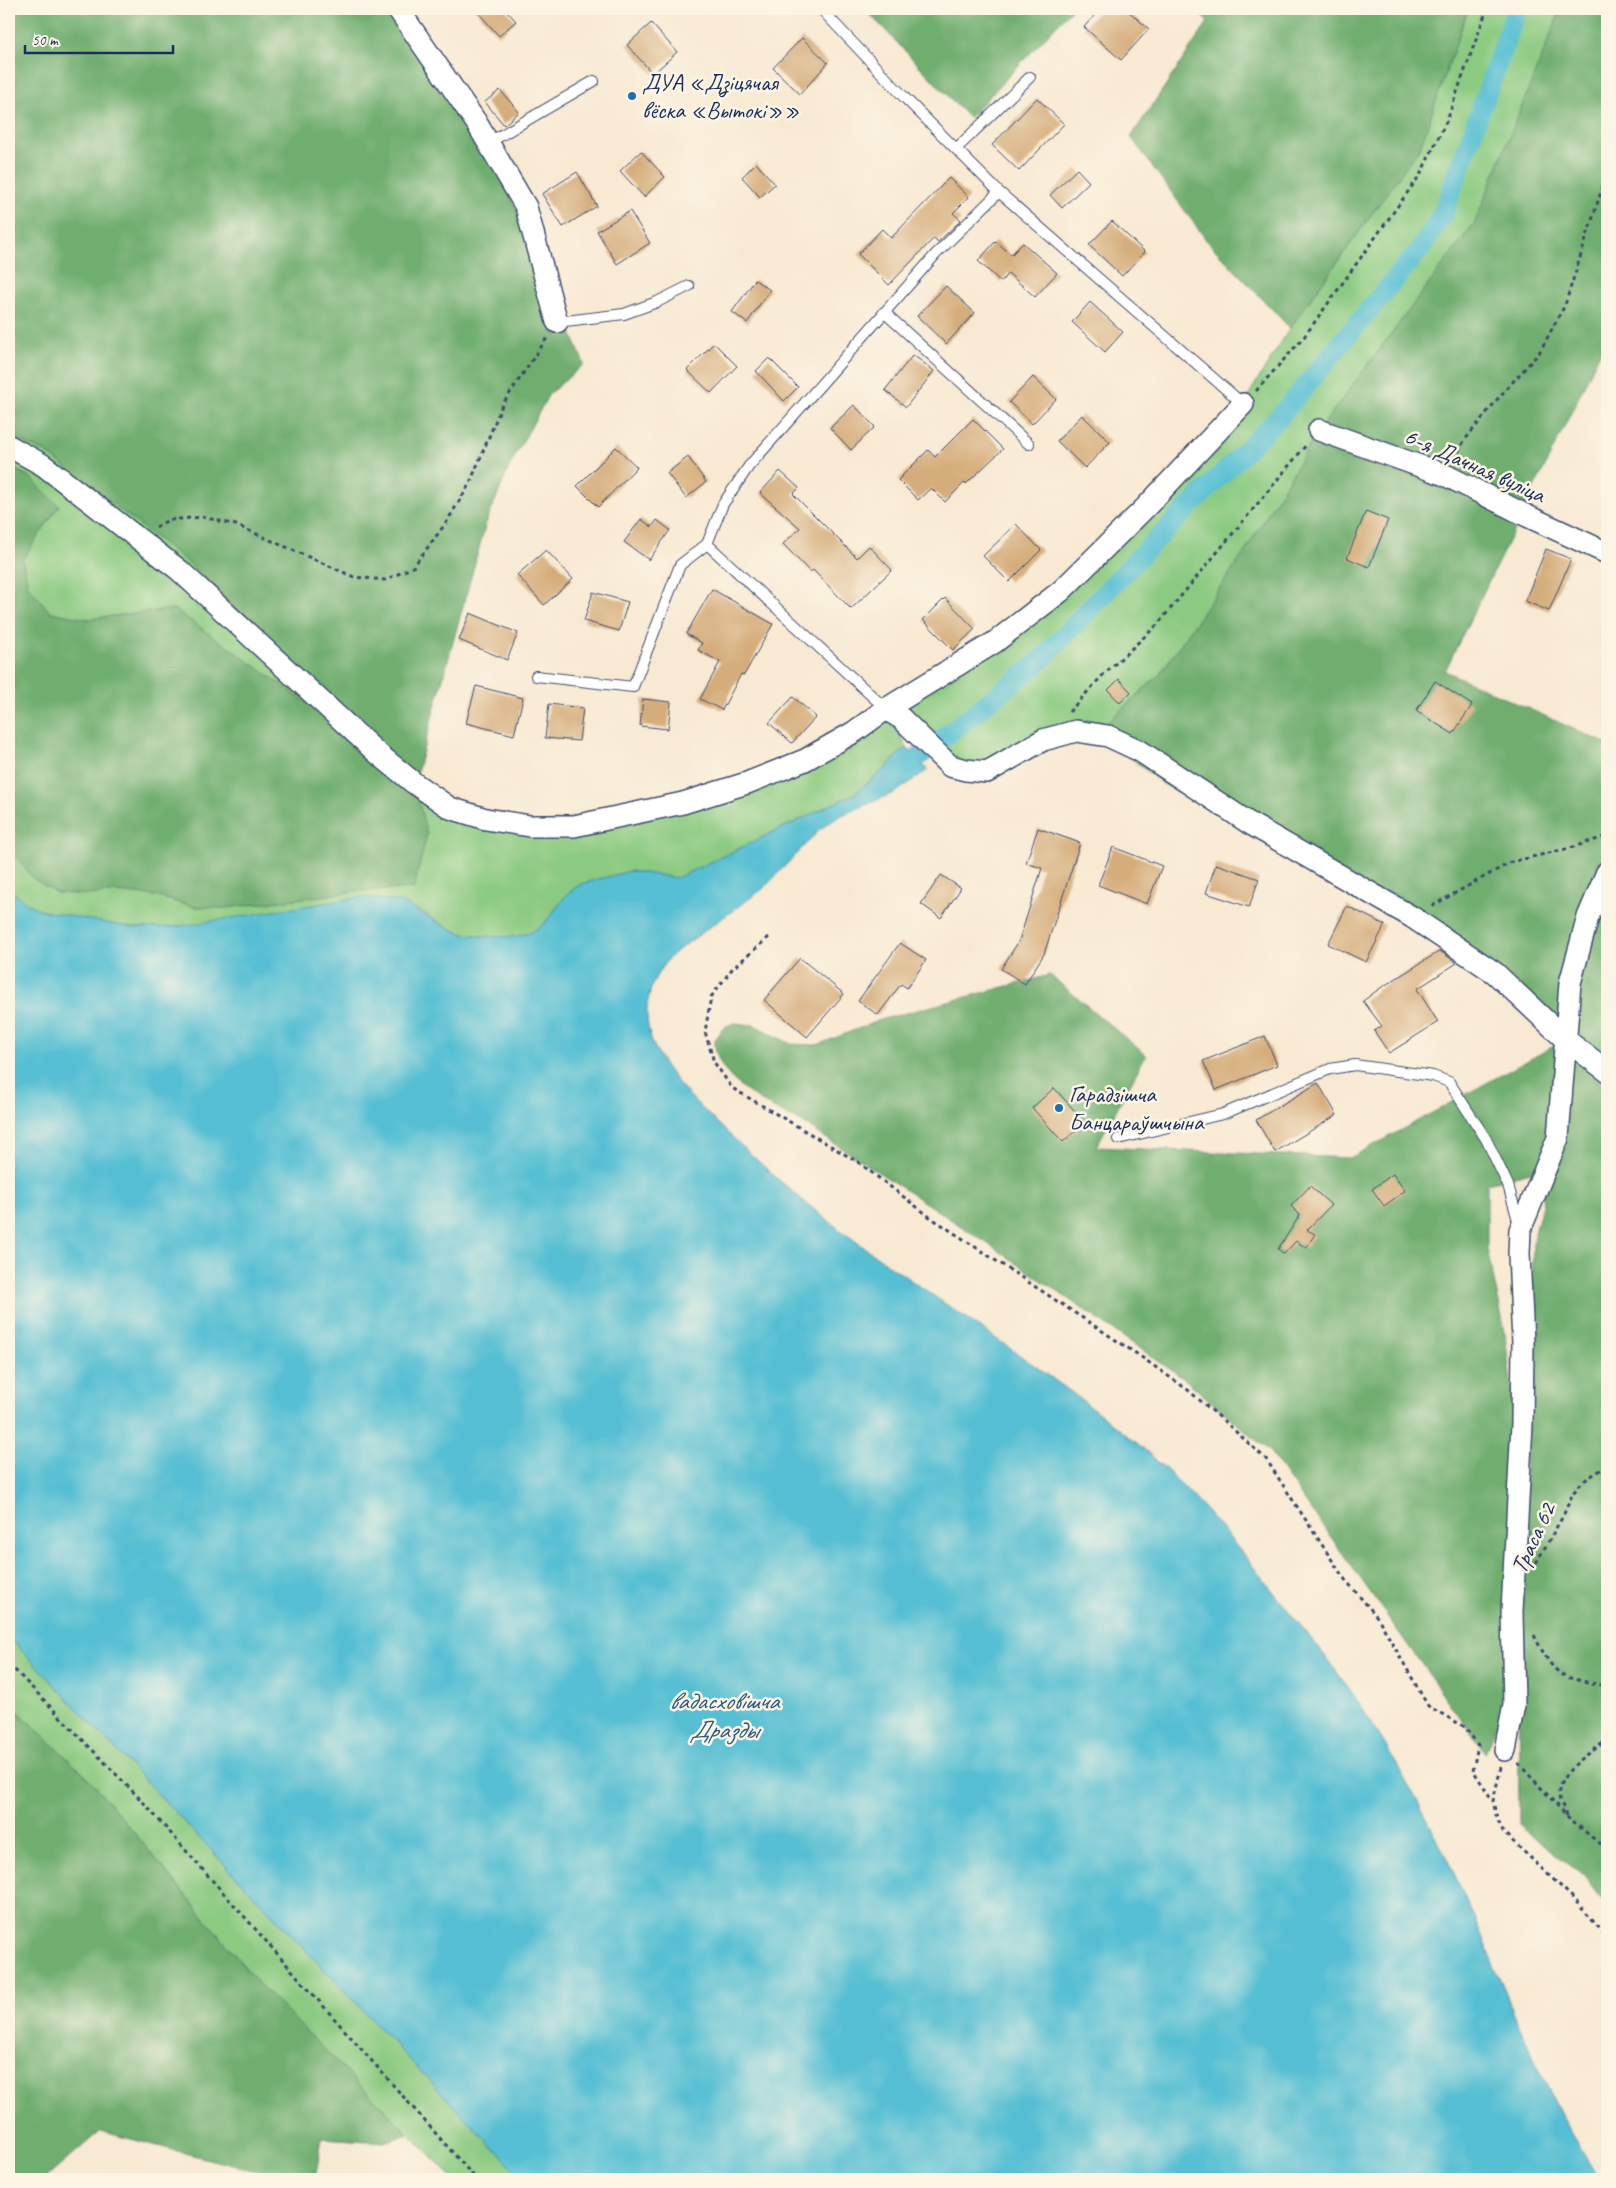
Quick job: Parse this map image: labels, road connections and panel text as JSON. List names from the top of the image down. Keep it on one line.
{"streets":{"street":["6-я Дачная вуліца"],"path":["Траса 62"]},"water":["вадасховішча Дразды"],"places":["ДУА «Дзіцячая вёска «Вытокі»»","Гарадзішча Банцараўшчына"],"scale_bar":"50 m"}
